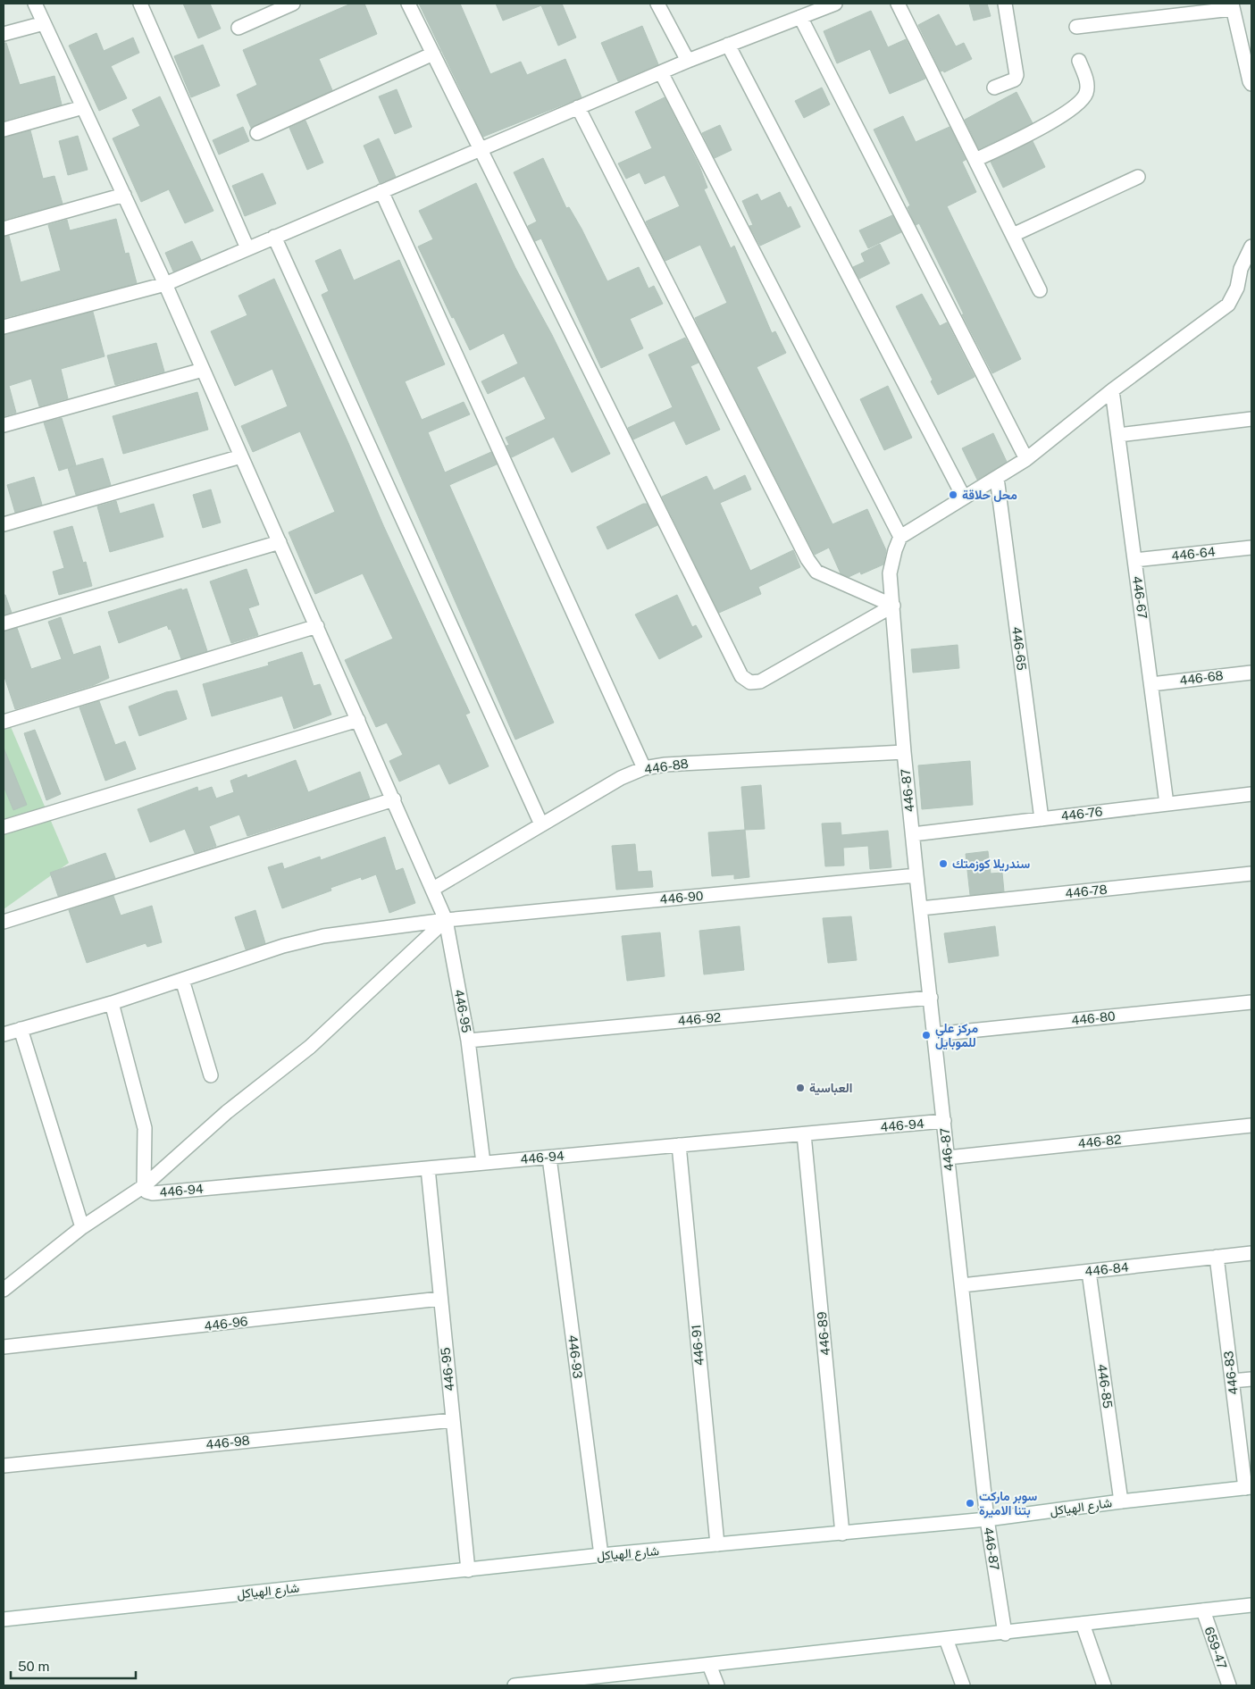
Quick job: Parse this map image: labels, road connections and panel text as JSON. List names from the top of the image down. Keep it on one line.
{"streets":{"street":["446-64","446-67","446-65","446-68","446-88","446-87","446-76","446-78","446-90","446-95","446-80","446-92","446-94","446-82","446-84","446-96","446-89","446-91","446-93","446-83","446-85","446-98","شارع الهياكل","659-47"]},"crossings":[["446-64","446-67"],["446-67","446-68"],["446-67","446-76"],["446-65","446-76"],["446-88","446-87"],["446-88","446-95"],["446-87","446-76"],["446-87","446-78"],["446-87","446-90"],["446-87","446-80"],["446-87","446-92"],["446-87","446-94"],["446-87","446-82"],["446-87","446-84"],["446-87","شارع الهياكل"],["446-90","446-95"],["446-95","446-92"],["446-95","446-94"],["446-95","446-96"],["446-95","446-98"],["446-95","شارع الهياكل"],["446-94","446-89"],["446-94","446-91"],["446-94","446-93"],["446-84","446-83"],["446-84","446-85"],["446-89","شارع الهياكل"],["446-91","شارع الهياكل"],["446-93","شارع الهياكل"],["446-83","شارع الهياكل"],["446-85","شارع الهياكل"]],"places":["محل حلاقة","سندريلا كوزمتك","مركز علي للموبايل","العباسية","سوبر ماركت بتنا الاميرة"],"scale_bar":"50 m"}
